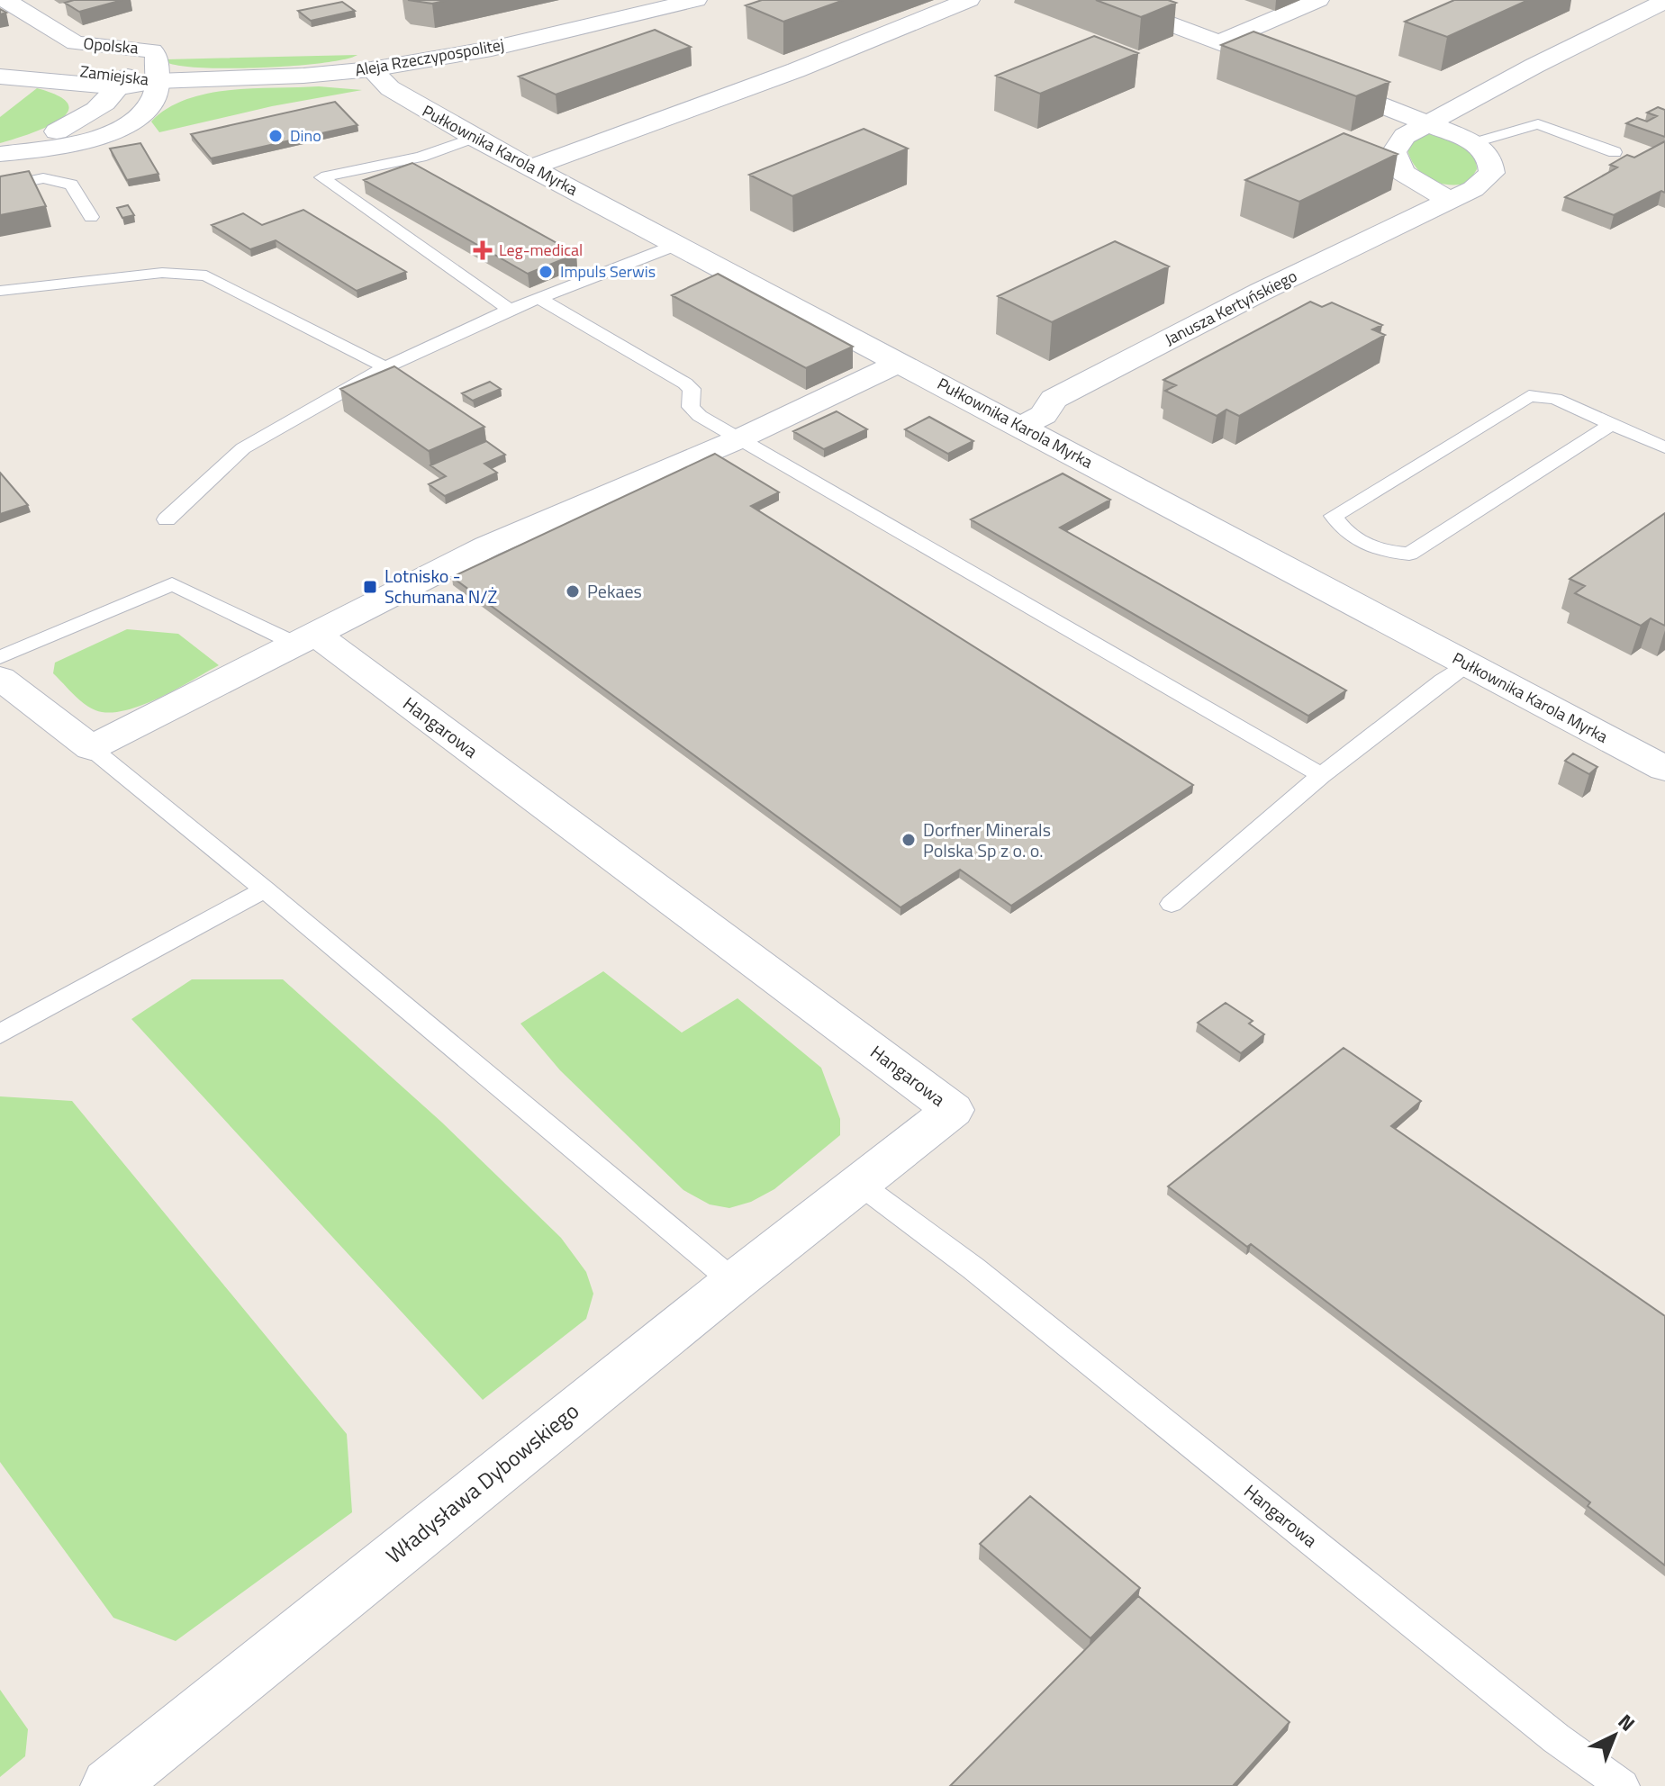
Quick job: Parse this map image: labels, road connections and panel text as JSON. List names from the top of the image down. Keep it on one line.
{"streets":{"street":["Opolska","Aleja Rzeczypospolitej","Zamiejska","Pułkownika Karola Myrka","Janusza Kertyńskiego","Hangarowa","Władysława Dybowskiego"]},"crossings":[["Opolska","Aleja Rzeczypospolitej"],["Opolska","Zamiejska"],["Aleja Rzeczypospolitej","Zamiejska"],["Aleja Rzeczypospolitej","Pułkownika Karola Myrka"],["Pułkownika Karola Myrka","Janusza Kertyńskiego"],["Hangarowa","Władysława Dybowskiego"]],"places":{"other":["Dino","Impuls Serwis","Pekaes","Dorfner Minerals Polska Sp z o. o."],"health":["Leg-medical"],"transit":["Lotnisko - Schumana N/Ż"]},"north":"top right"}
